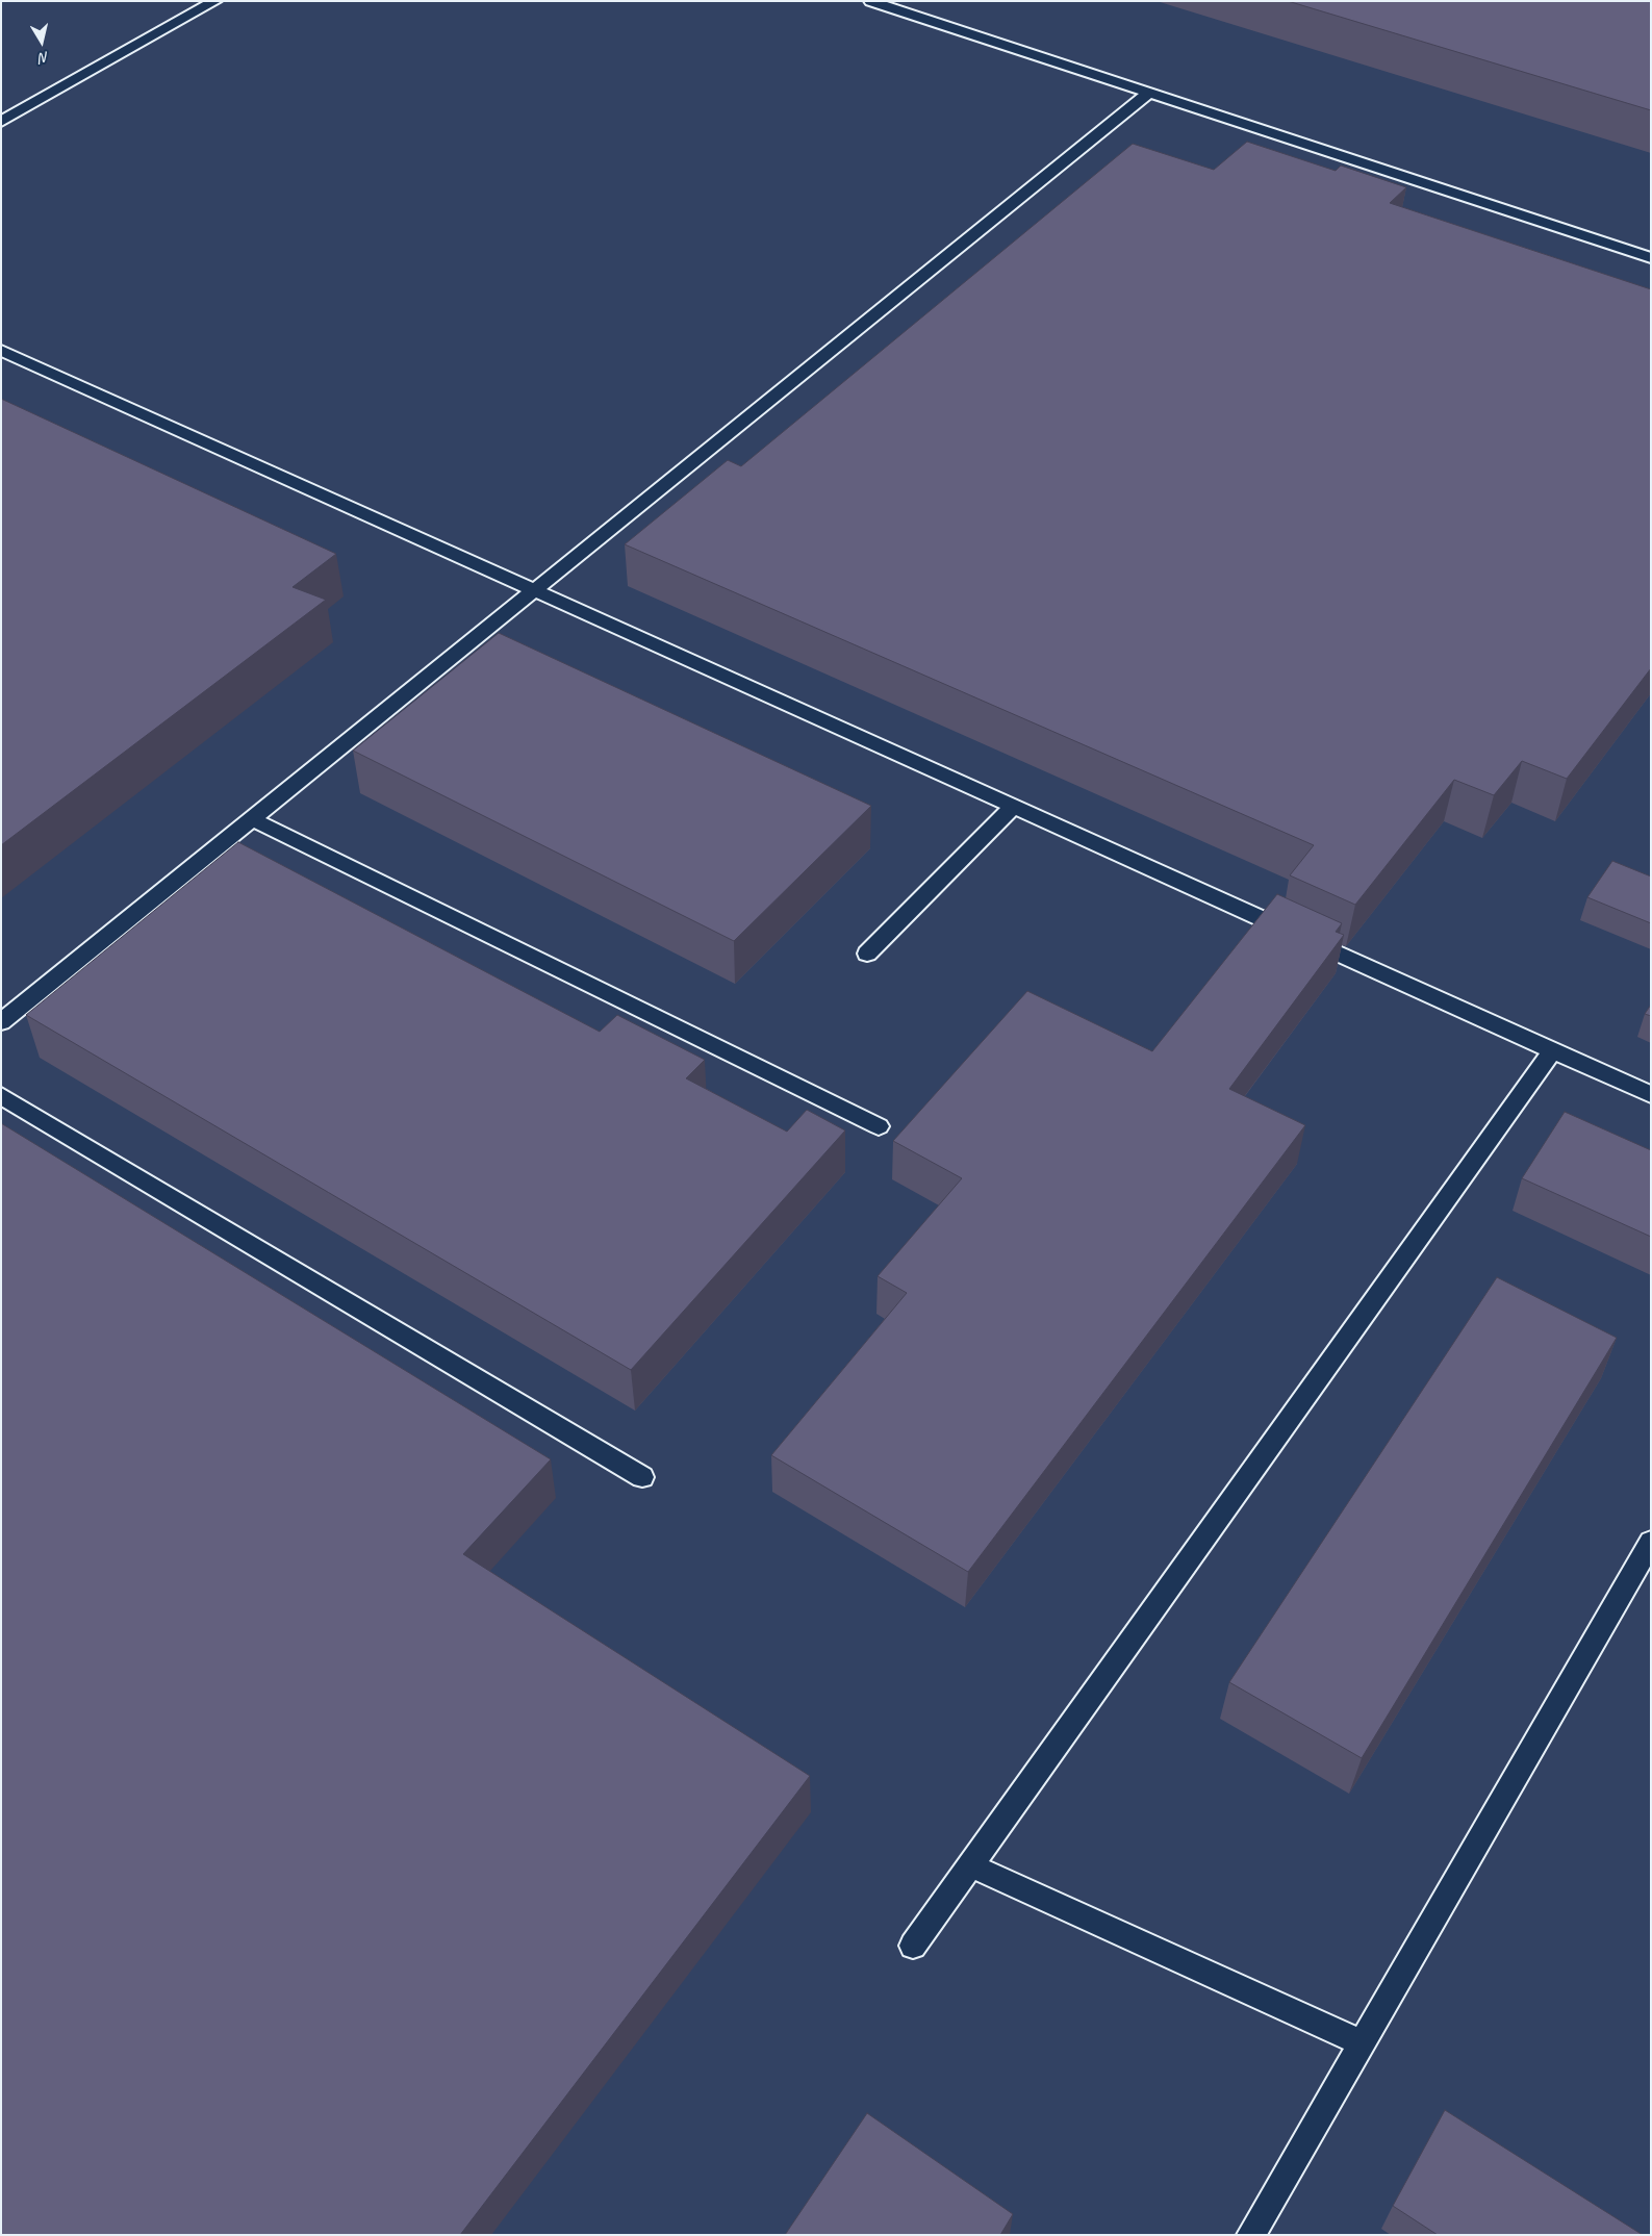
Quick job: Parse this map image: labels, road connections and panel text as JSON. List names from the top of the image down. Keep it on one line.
{"north":"bottom"}
